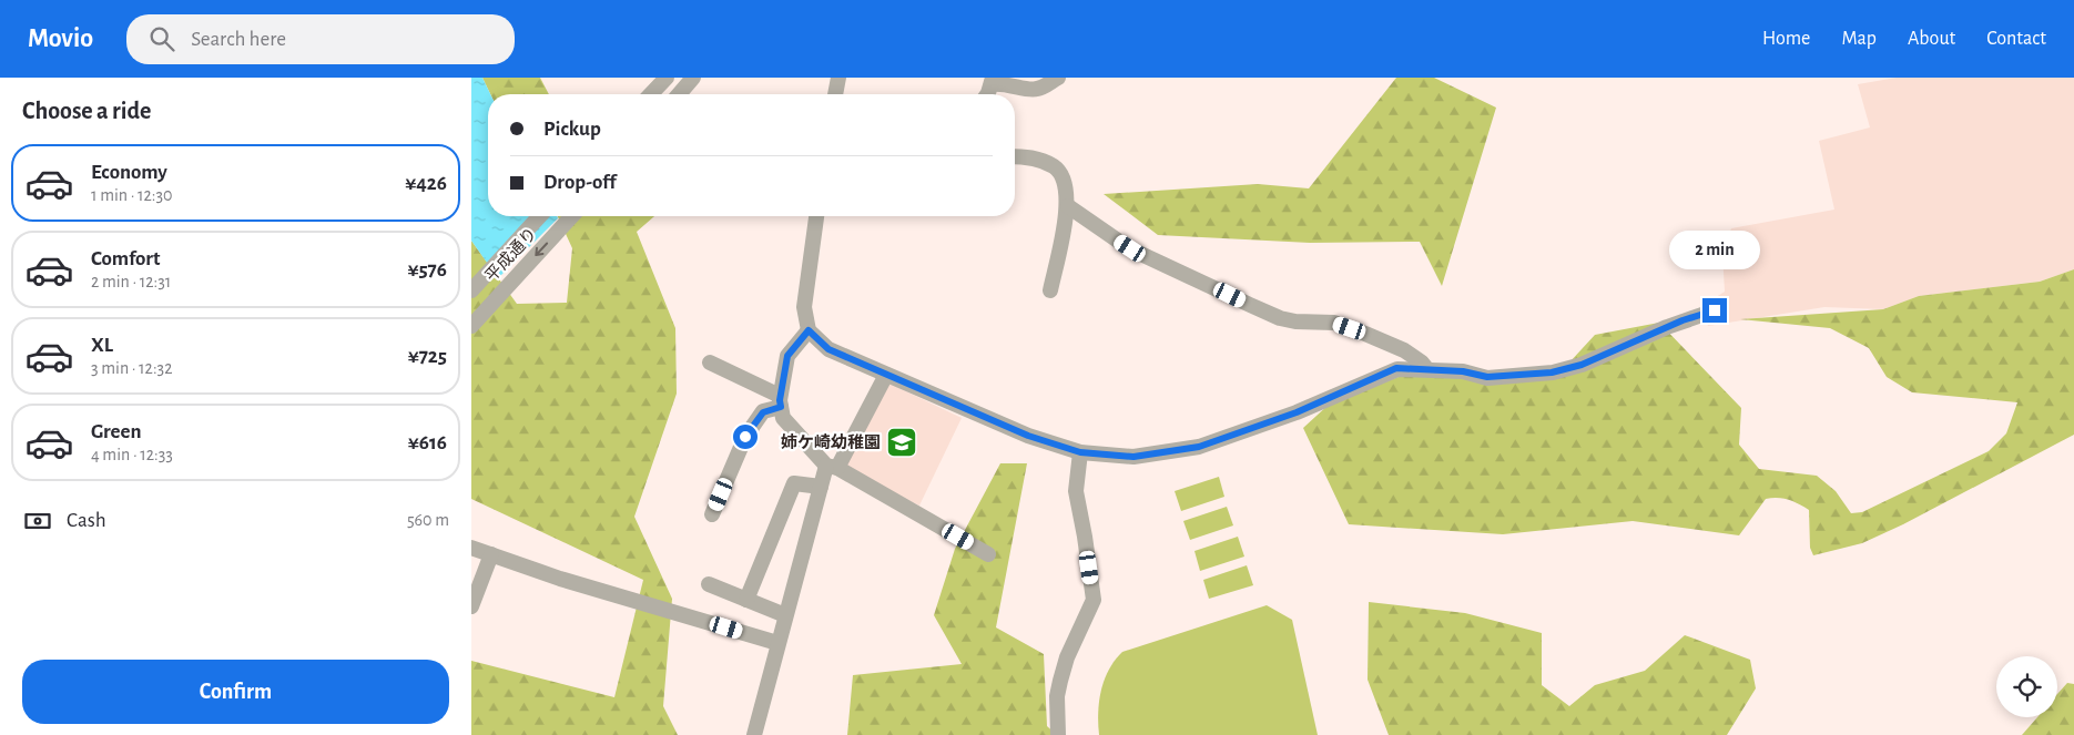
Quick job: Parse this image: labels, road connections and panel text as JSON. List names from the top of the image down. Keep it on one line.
{"streets":{"street":["平成通り"]},"places":{"school or university":["姉ケ崎幼稚園"]},"page":{"header":"Movio","search":"Search here","nav":["Home","Map","About","Contact"],"heading":"Choose a ride","banner":["Pickup","Drop-off"],"list":[{"name":"Economy","note":"1 min · 12:30","value":"¥426"},{"name":"Comfort","note":"2 min · 12:31","value":"¥576"},{"name":"XL","note":"3 min · 12:32","value":"¥725"},{"name":"Green","note":"4 min · 12:33","value":"¥616"}],"bubble":"2 min","pay":["Cash","560 m"],"buttons":"Confirm"}}
